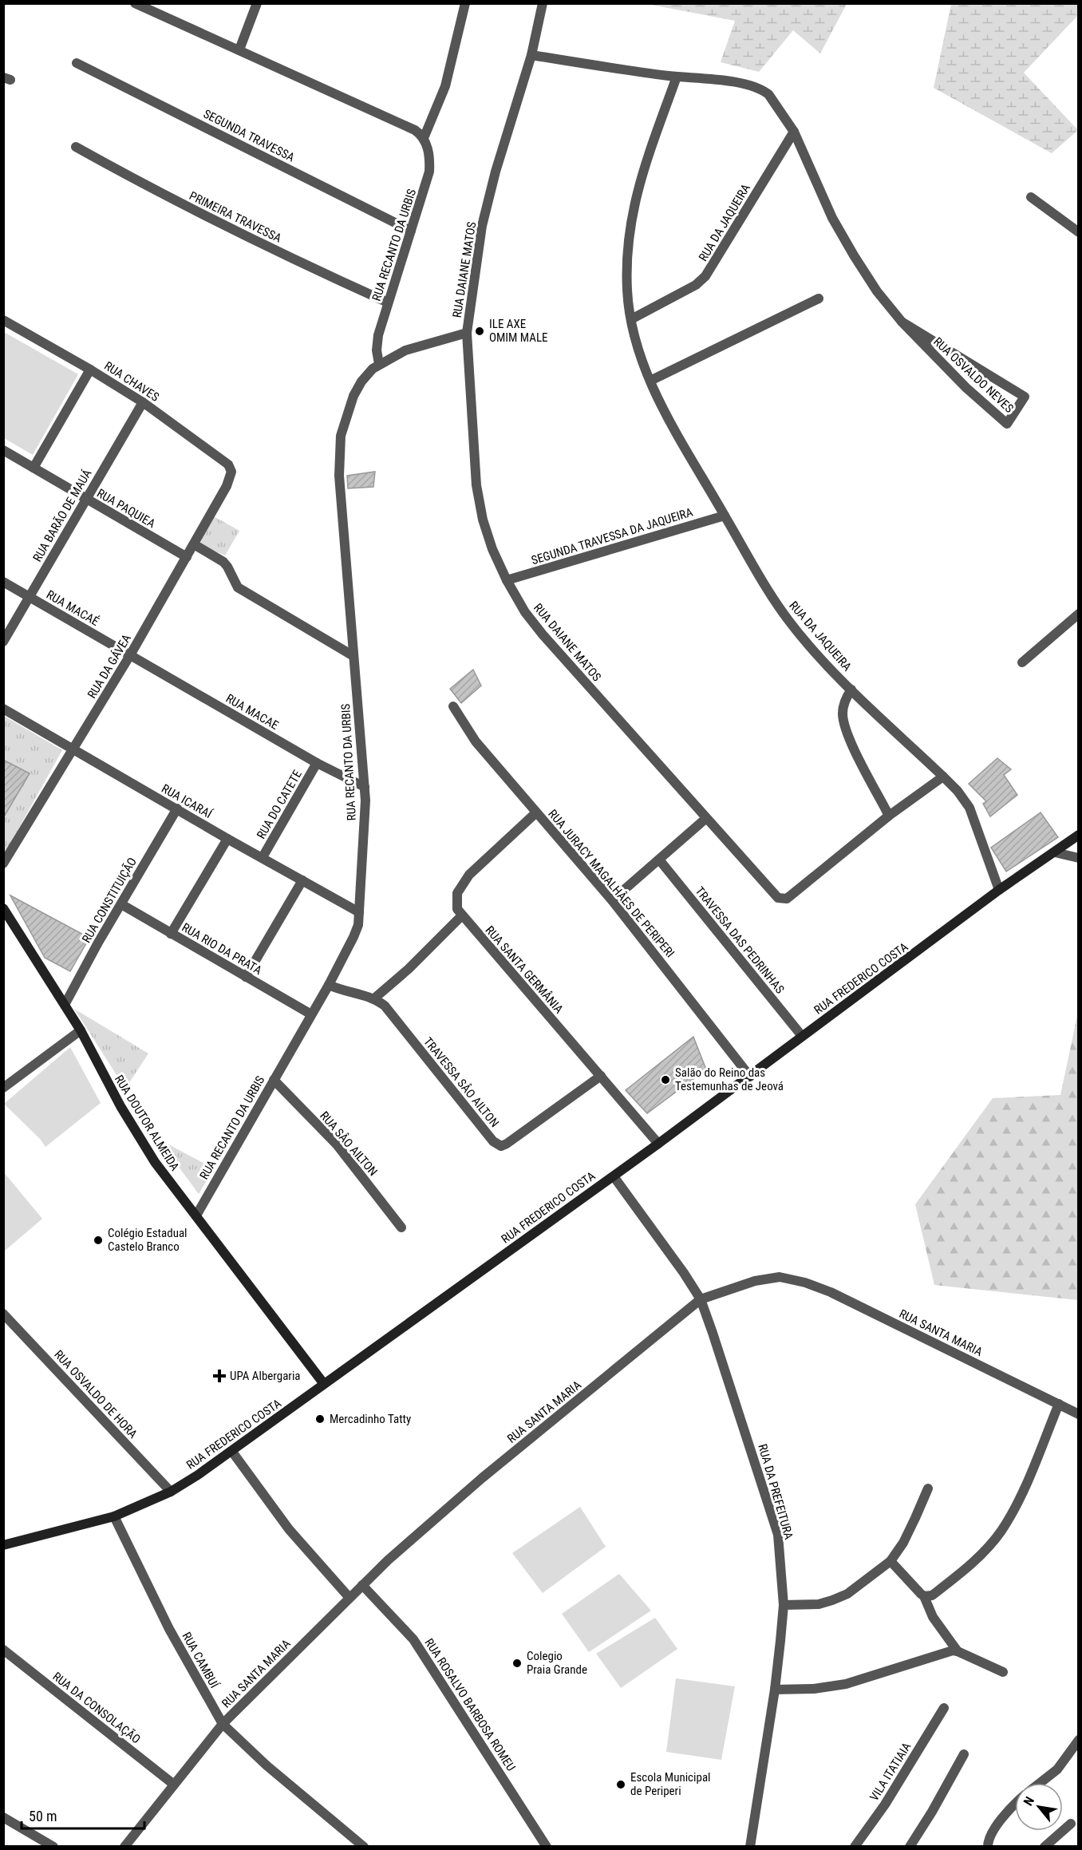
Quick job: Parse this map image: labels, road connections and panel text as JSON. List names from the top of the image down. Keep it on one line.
{"streets":{"main road":["RUA FREDERICO COSTA","RUA DOUTOR ALMEIDA"],"street":["SEGUNDA TRAVESSA","PRIMEIRA TRAVESSA","RUA DA JAQUEIRA","RUA RECANTO DA URBIS","RUA DAIANE MATOS","RUA OSVALDO NEVES","RUA CHAVES","RUA PAQUIEA","RUA BARÃO DE MAUÁ","SEGUNDA TRAVESSA DA JAQUEIRA","RUA MACAÉ","RUA DA GÁVEA","RUA MACAE","RUA ICARAÍ","RUA DO CATETE","RUA JURACY MAGALHÂES DE PERIPERI","RUA CONSTITUIÇÃO","TRAVESSA DAS PEDRINHAS","RUA RIO DA PRATA","RUA SANTA GERMÂNIA","TRAVESSA SÂO AILTON","RUA SÂO AILTON","RUA SANTA MARIA","RUA OSVALDO DE HORA","RUA DA PREFEITURA","RUA CAMBUÍ","RUA ROSALVO BARBOSA ROMEU","RUA DA CONSOLAÇÃO","VILA ITATIAIA"]},"crossings":[["SEGUNDA TRAVESSA","RUA RECANTO DA URBIS"],["PRIMEIRA TRAVESSA","RUA RECANTO DA URBIS"],["RUA DA JAQUEIRA","RUA DAIANE MATOS"],["RUA DA JAQUEIRA","RUA OSVALDO NEVES"],["RUA DA JAQUEIRA","SEGUNDA TRAVESSA DA JAQUEIRA"],["RUA DA JAQUEIRA","RUA FREDERICO COSTA"],["RUA RECANTO DA URBIS","RUA DAIANE MATOS"],["RUA RECANTO DA URBIS","RUA MACAE"],["RUA RECANTO DA URBIS","RUA ICARAÍ"],["RUA RECANTO DA URBIS","RUA RIO DA PRATA"],["RUA RECANTO DA URBIS","RUA DOUTOR ALMEIDA"],["RUA RECANTO DA URBIS","RUA SÂO AILTON"],["RUA DAIANE MATOS","SEGUNDA TRAVESSA DA JAQUEIRA"],["RUA CHAVES","RUA BARÃO DE MAUÁ"],["RUA CHAVES","RUA DA GÁVEA"],["RUA PAQUIEA","RUA BARÃO DE MAUÁ"],["RUA PAQUIEA","RUA DA GÁVEA"],["RUA BARÃO DE MAUÁ","RUA MACAÉ"],["RUA MACAÉ","RUA DA GÁVEA"],["RUA MACAÉ","RUA MACAE"],["RUA DA GÁVEA","RUA MACAE"],["RUA DA GÁVEA","RUA ICARAÍ"],["RUA MACAE","RUA DO CATETE"],["RUA ICARAÍ","RUA DO CATETE"],["RUA ICARAÍ","RUA CONSTITUIÇÃO"],["RUA JURACY MAGALHÂES DE PERIPERI","RUA SANTA GERMÂNIA"],["RUA JURACY MAGALHÂES DE PERIPERI","RUA FREDERICO COSTA"],["RUA CONSTITUIÇÃO","RUA RIO DA PRATA"],["RUA CONSTITUIÇÃO","RUA DOUTOR ALMEIDA"],["TRAVESSA DAS PEDRINHAS","RUA FREDERICO COSTA"],["RUA SANTA GERMÂNIA","RUA FREDERICO COSTA"],["RUA SANTA GERMÂNIA","TRAVESSA SÂO AILTON"],["RUA FREDERICO COSTA","RUA DOUTOR ALMEIDA"],["RUA FREDERICO COSTA","RUA OSVALDO DE HORA"],["RUA FREDERICO COSTA","RUA DA PREFEITURA"],["RUA FREDERICO COSTA","RUA CAMBUÍ"],["RUA SANTA MARIA","RUA DA PREFEITURA"],["RUA SANTA MARIA","RUA CAMBUÍ"],["RUA SANTA MARIA","RUA ROSALVO BARBOSA ROMEU"],["RUA SANTA MARIA","RUA DA CONSOLAÇÃO"]],"places":{"other":["ILE AXE OMIM MALE","Salão do Reino das Testemunhas de Jeová","Colégio Estadual Castelo Branco","Mercadinho Tatty","Colegio Praia Grande","Escola Municipal de Periperi"],"health":["UPA Albergaria"]},"scale_bar":"50 m","north":"top left"}
